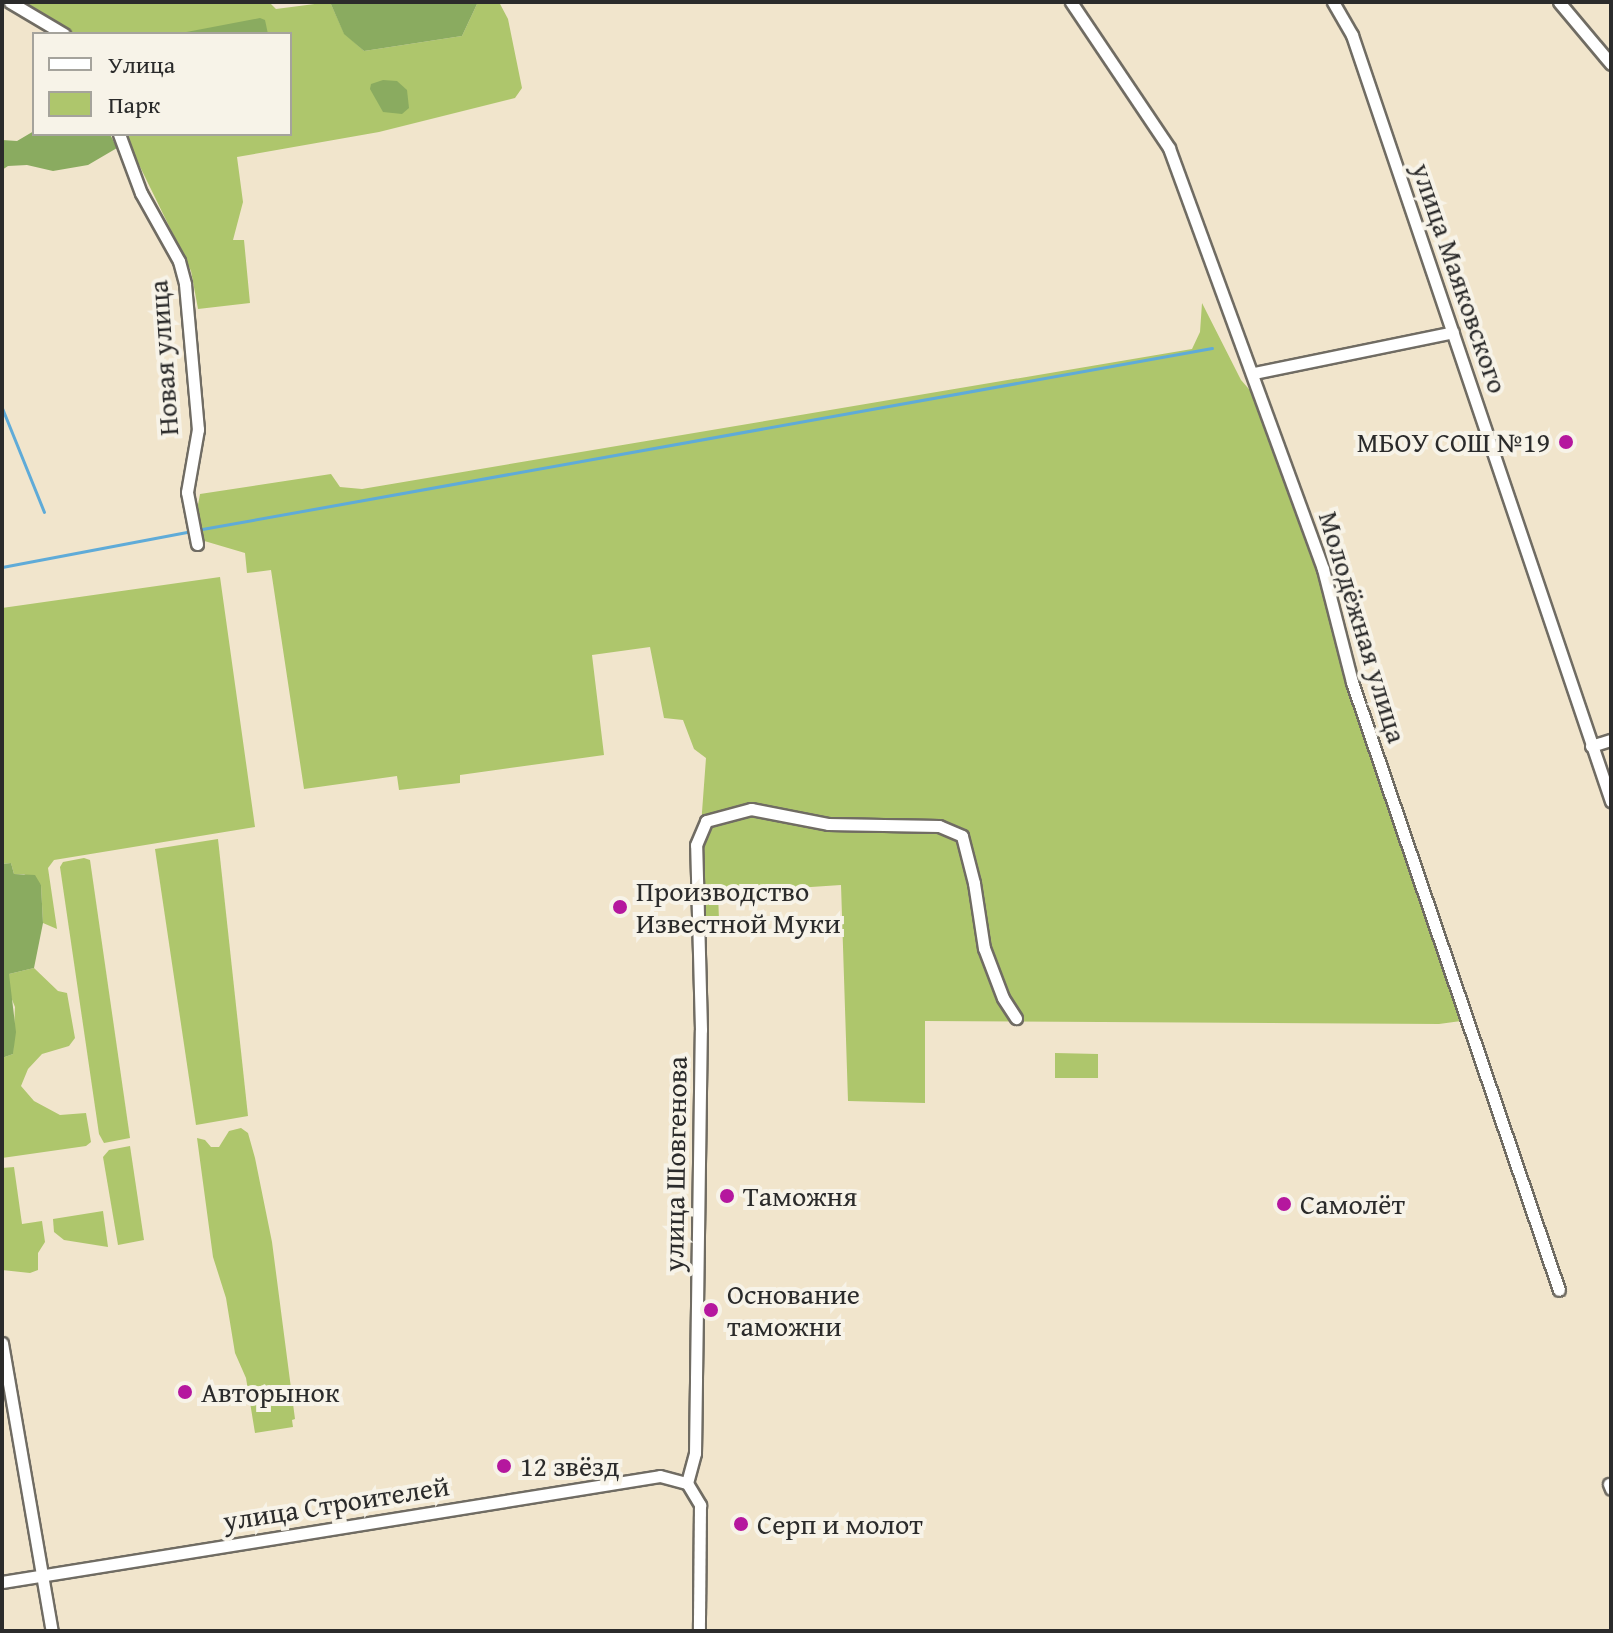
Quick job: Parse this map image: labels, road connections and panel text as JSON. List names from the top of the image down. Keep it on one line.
{"streets":{"street":["улица Маяковского","Новая улица","Молодёжная улица","улица Шовгенова","улица Строителей"]},"crossings":[["улица Шовгенова","улица Строителей"]],"places":["МБОУ СОШ №19","Производство Известной Муки","Таможня","Самолёт","Основание таможни","Авторынок","12 звёзд","Серп и молот"],"legend":["Улица","Парк"]}
